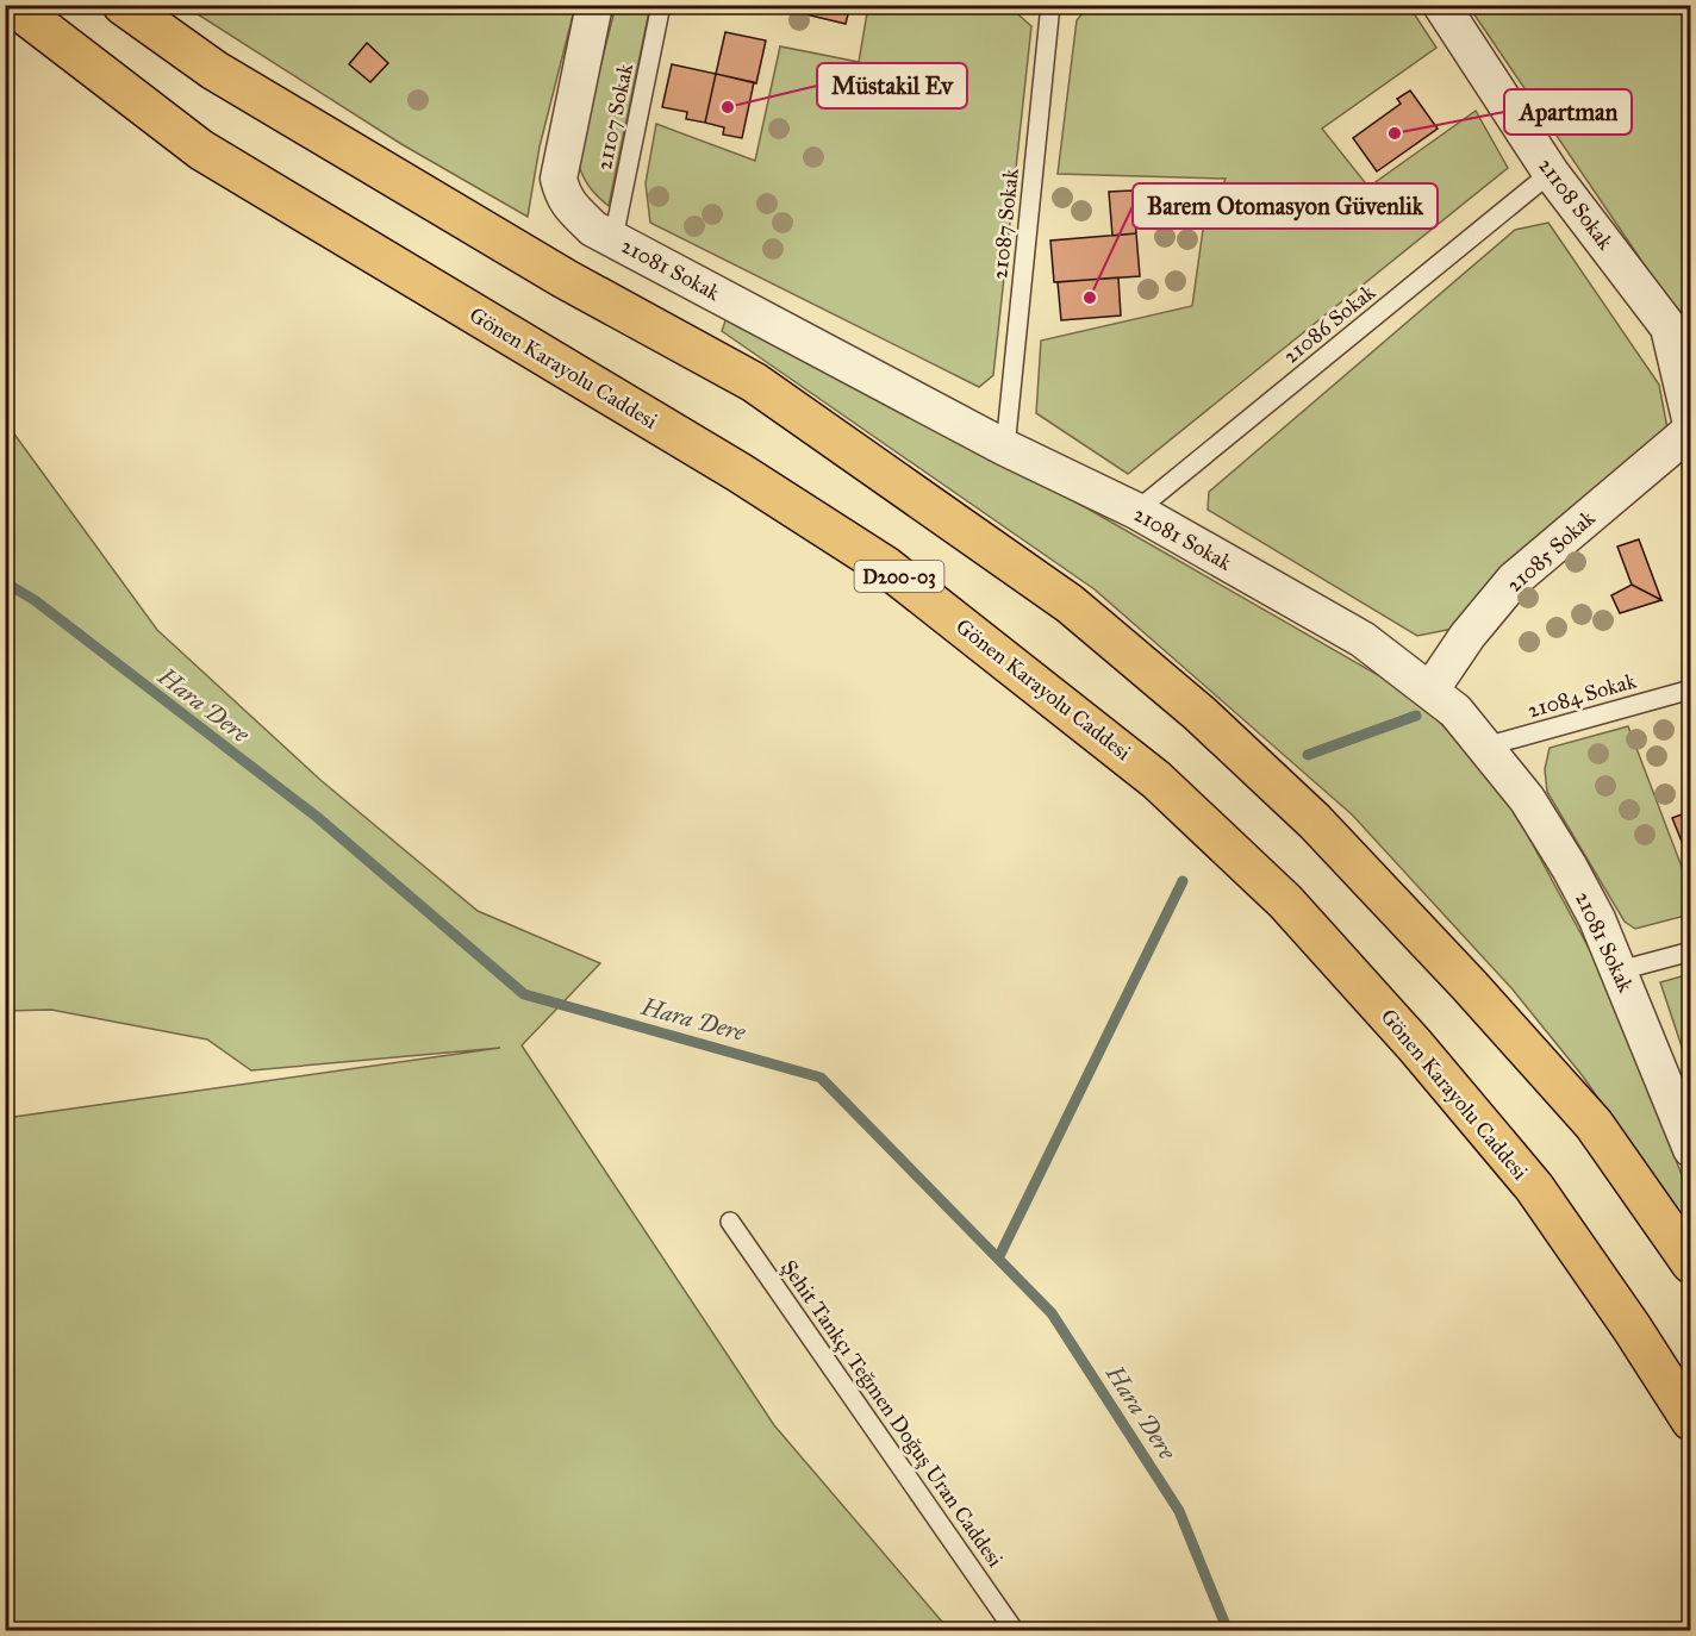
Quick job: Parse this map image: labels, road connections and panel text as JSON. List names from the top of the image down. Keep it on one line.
{"streets":{"highway":["Gönen Karayolu Caddesi","D200-03"],"street":["21108 Sokak","21081 Sokak","21085 Sokak"],"lane":["21107 Sokak","21087 Sokak","21086 Sokak","21084 Sokak","Şehit Tankçı Teğmen Doğuş Uran Caddesi"]},"crossings":[["21107 Sokak","21081 Sokak"],["21108 Sokak","21086 Sokak"],["21087 Sokak","21081 Sokak"],["21081 Sokak","21086 Sokak"],["21081 Sokak","21085 Sokak"],["21081 Sokak","21084 Sokak"]],"water":["Hara Dere"],"places":["Müstakil Ev","Apartman","Barem Otomasyon Güvenlik"]}
